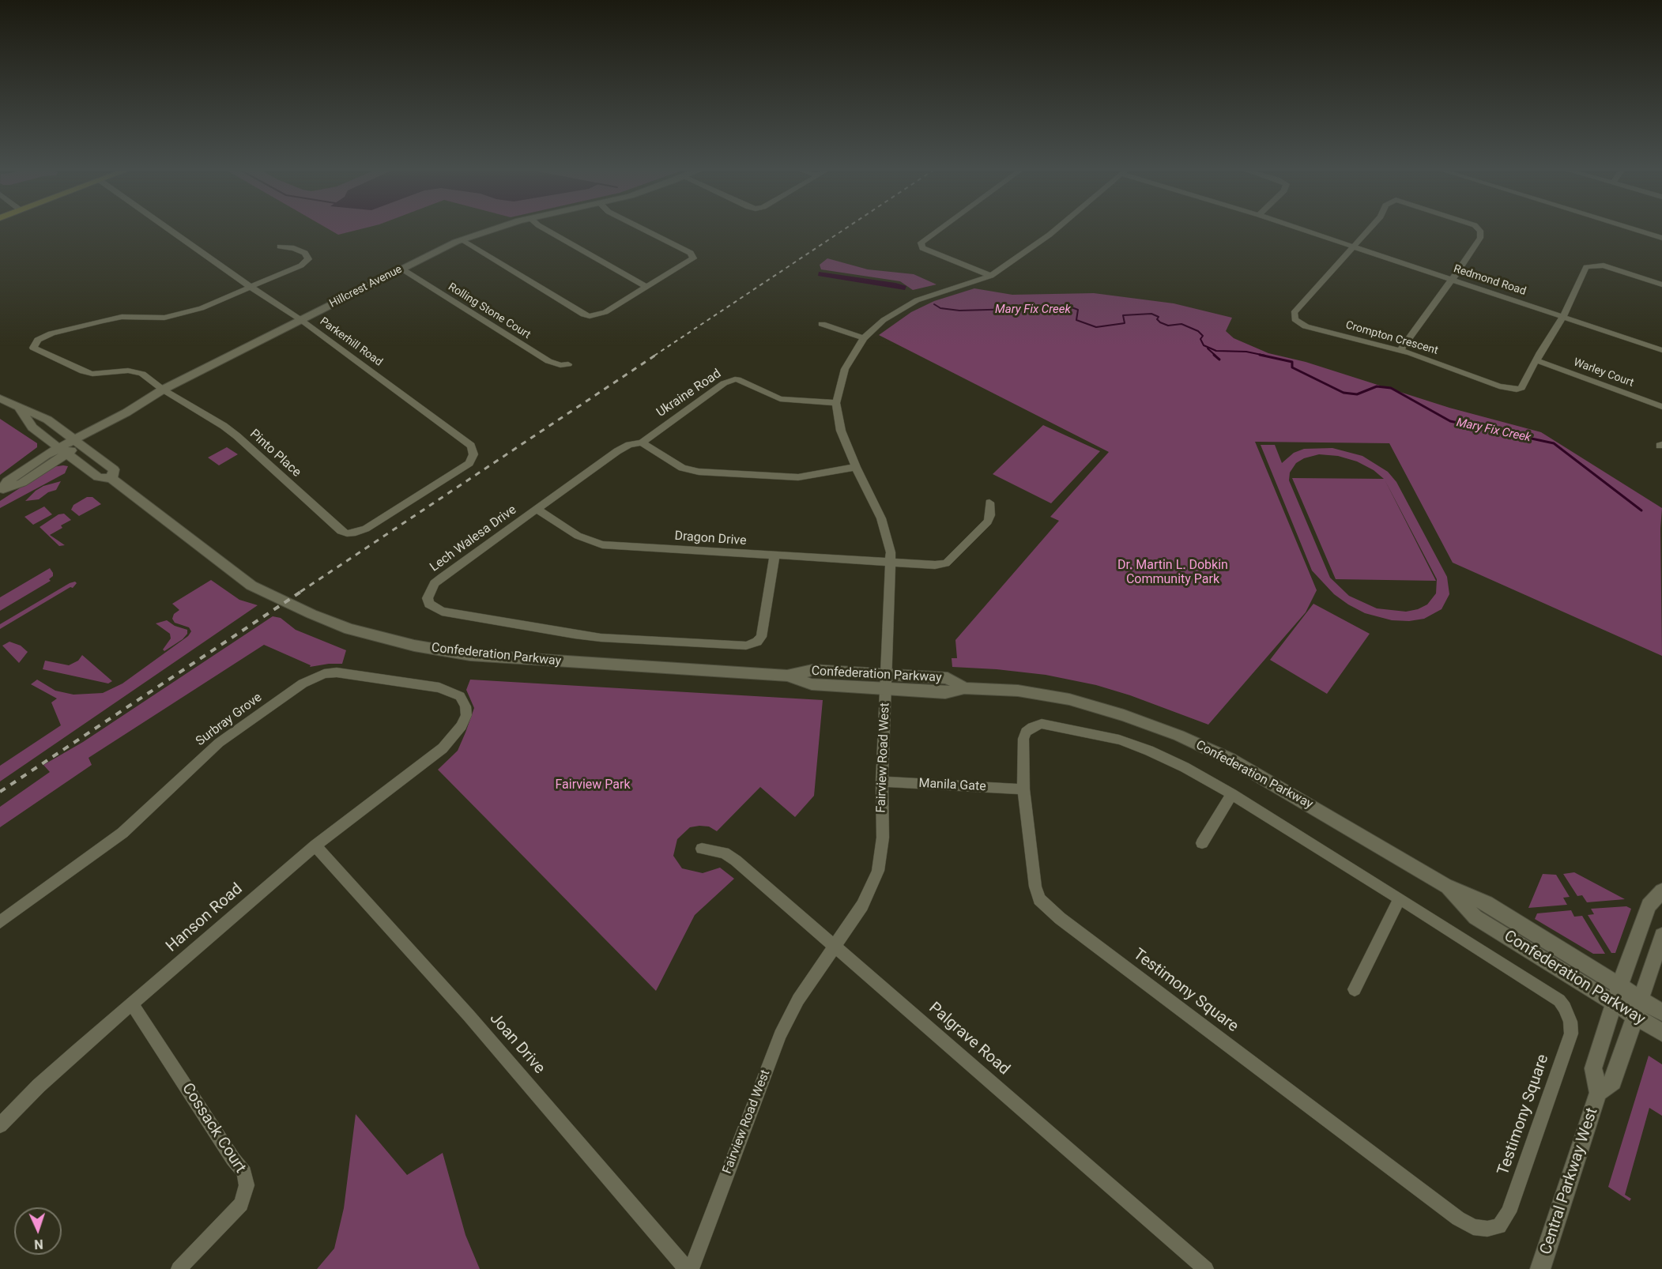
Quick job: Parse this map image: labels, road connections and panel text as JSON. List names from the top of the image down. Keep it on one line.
{"streets":{"street":["Redmond Road","Hillcrest Avenue","Rolling Stone Court","Crompton Crescent","Parkerhill Road","Warley Court","Ukraine Road","Pinto Place","Lech Walesa Drive","Dragon Drive","Confederation Parkway","Surbray Grove","Fairview Road West","Manila Gate","Hanson Road","Testimony Square","Palgrave Road","Joan Drive","Cossack Court","Central Parkway West"]},"crossings":[["Redmond Road","Crompton Crescent"],["Hillcrest Avenue","Rolling Stone Court"],["Hillcrest Avenue","Parkerhill Road"],["Hillcrest Avenue","Pinto Place"],["Hillcrest Avenue","Confederation Parkway"],["Crompton Crescent","Warley Court"],["Parkerhill Road","Pinto Place"],["Ukraine Road","Lech Walesa Drive"],["Ukraine Road","Fairview Road West"],["Lech Walesa Drive","Dragon Drive"],["Dragon Drive","Fairview Road West"],["Confederation Parkway","Fairview Road West"],["Confederation Parkway","Central Parkway West"],["Surbray Grove","Hanson Road"],["Fairview Road West","Manila Gate"],["Fairview Road West","Palgrave Road"],["Manila Gate","Testimony Square"],["Hanson Road","Joan Drive"],["Hanson Road","Cossack Court"]],"water":["Mary Fix Creek"],"parks":["Dr. Martin L. Dobkin Community Park","Fairview Park"],"north":"bottom"}
